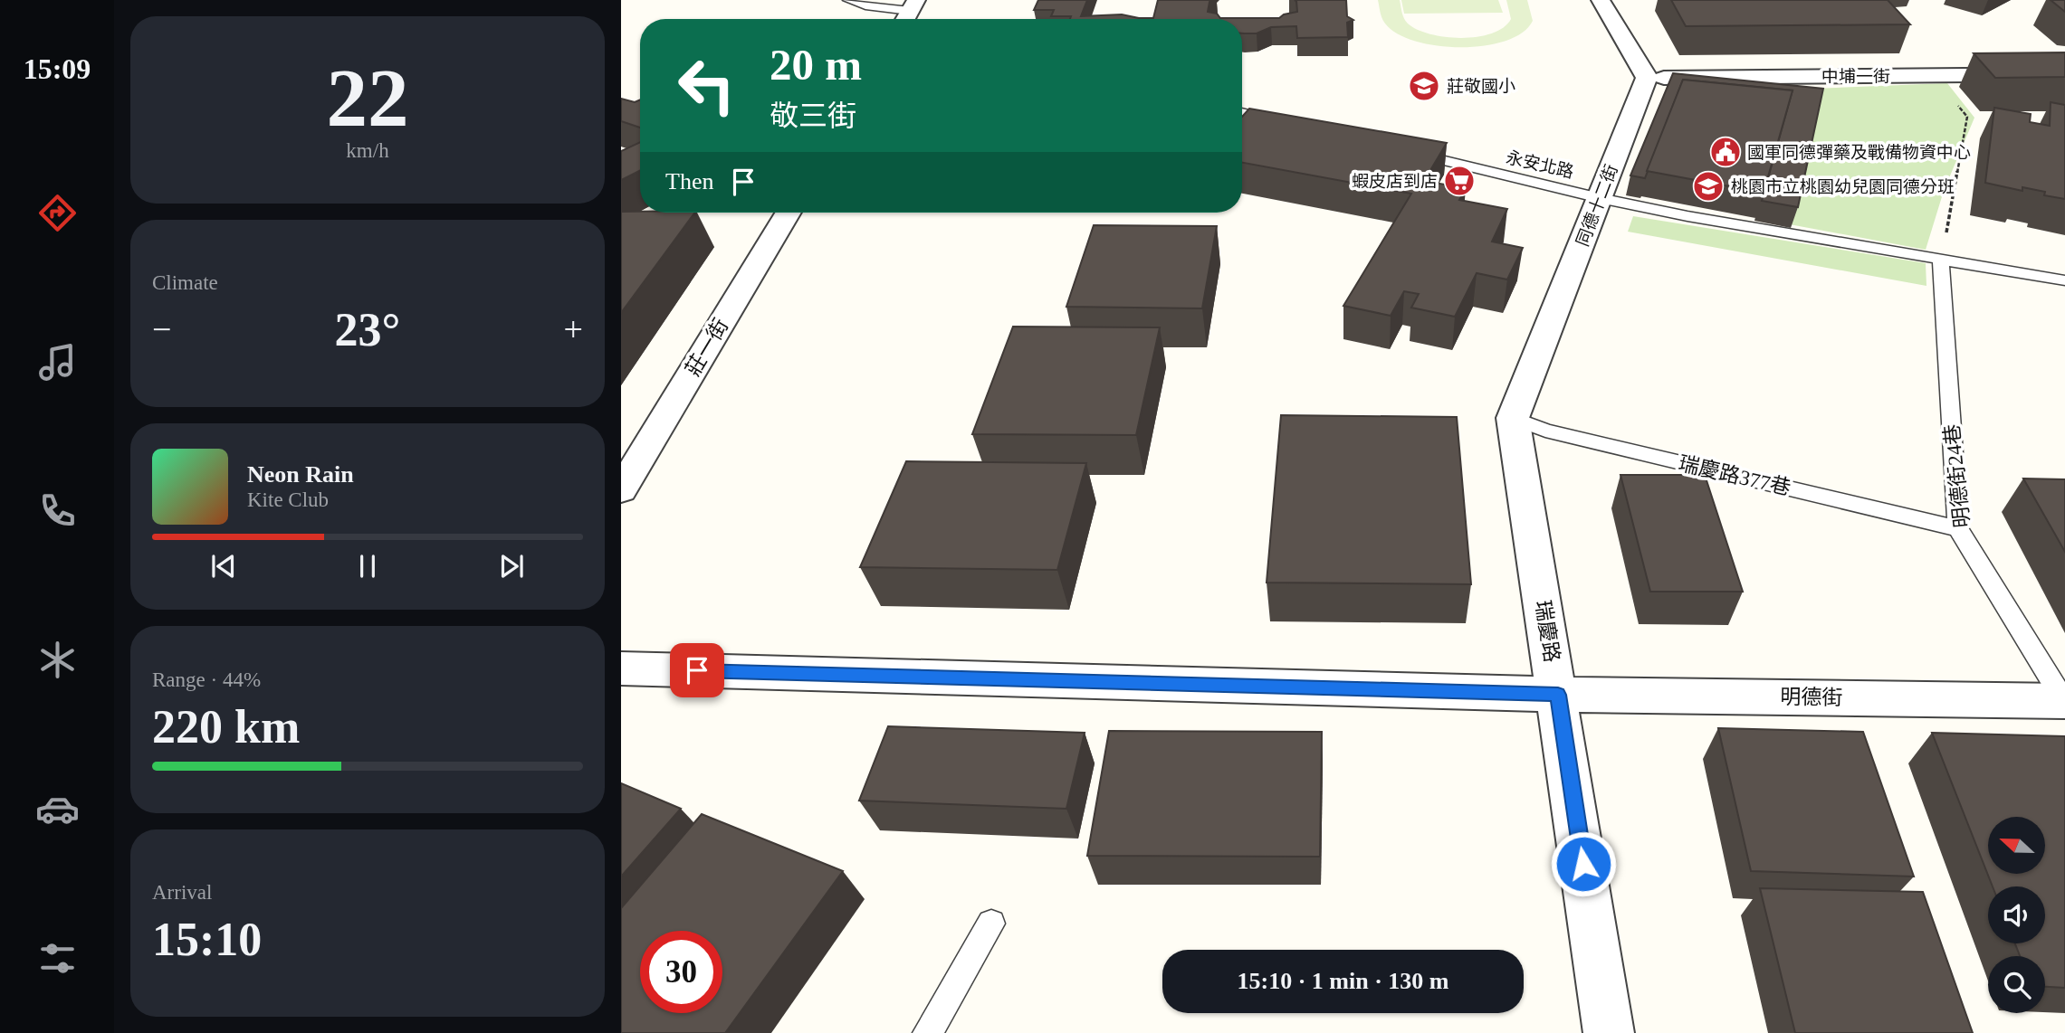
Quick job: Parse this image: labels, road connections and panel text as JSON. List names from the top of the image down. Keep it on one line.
{"streets":{"street":["中埔一街","同德十二街","莊一街","瑞慶路","明德街"],"lane":["永安北路","瑞慶路377巷","明德街24巷"]},"crossings":[["中埔一街","同德十二街"],["永安北路","同德十二街"],["永安北路","明德街24巷"],["同德十二街","瑞慶路377巷"],["同德十二街","瑞慶路"],["瑞慶路377巷","明德街24巷"],["瑞慶路377巷","瑞慶路"],["明德街24巷","明德街"],["瑞慶路","明德街"]],"places":{"school or university":["莊敬國小","桃園市立桃園幼兒園同德分班"],"public building":["國軍同德彈藥及戰備物資中心"],"supermarket":["蝦皮店到店"]},"north":"left","page":{"tabs":"15:09","tile":[["22","km/h"],"Climate",["Range · 44%","220 km"],["Arrival","15:10"]],"turn":["20 m","敬三街"],"then":"Then","heat":["−","23°","+"],"song":["Neon Rain","Kite Club"],"limit":"30","trip":"15:10 · 1 min · 130 m"}}
